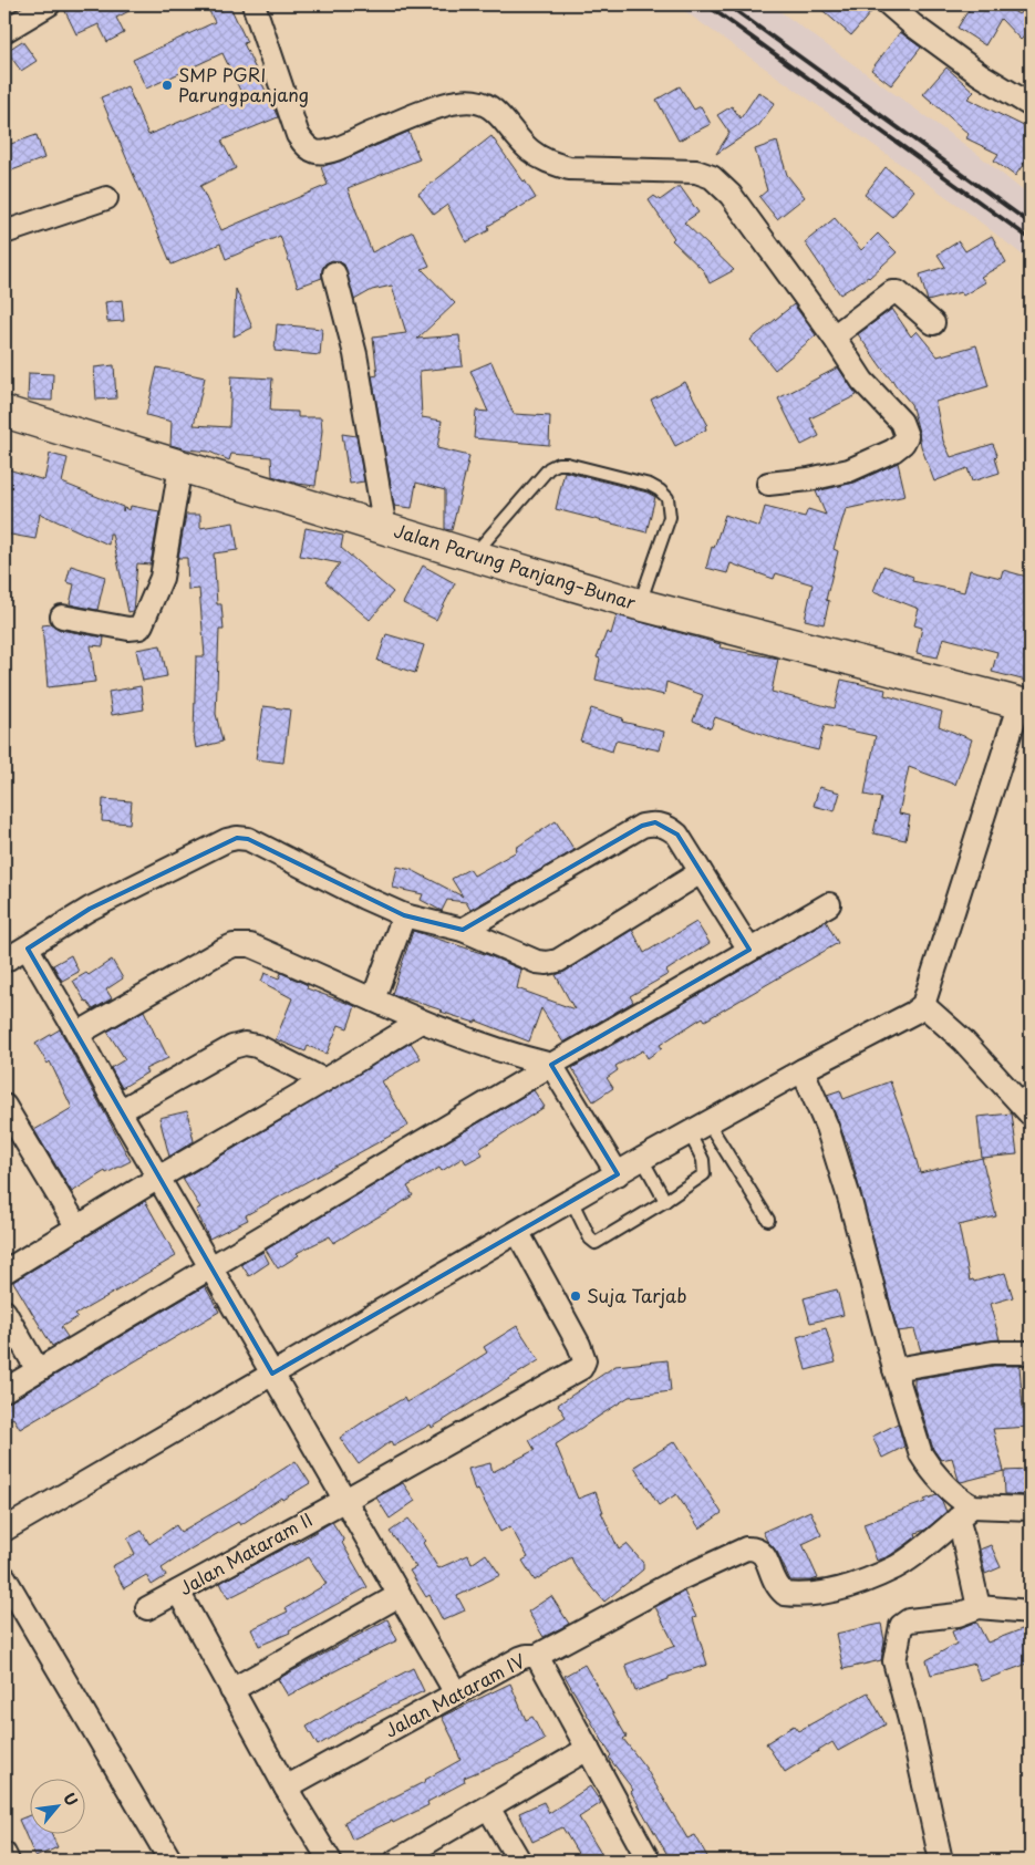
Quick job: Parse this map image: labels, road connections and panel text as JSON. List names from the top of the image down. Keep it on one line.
{"streets":{"main road":["Jalan Parung Panjang–Bunar"],"street":["Jalan Mataram II","Jalan Mataram IV"]},"places":["SMP PGRI Parungpanjang","Suja Tarjab"],"north":"top right"}
